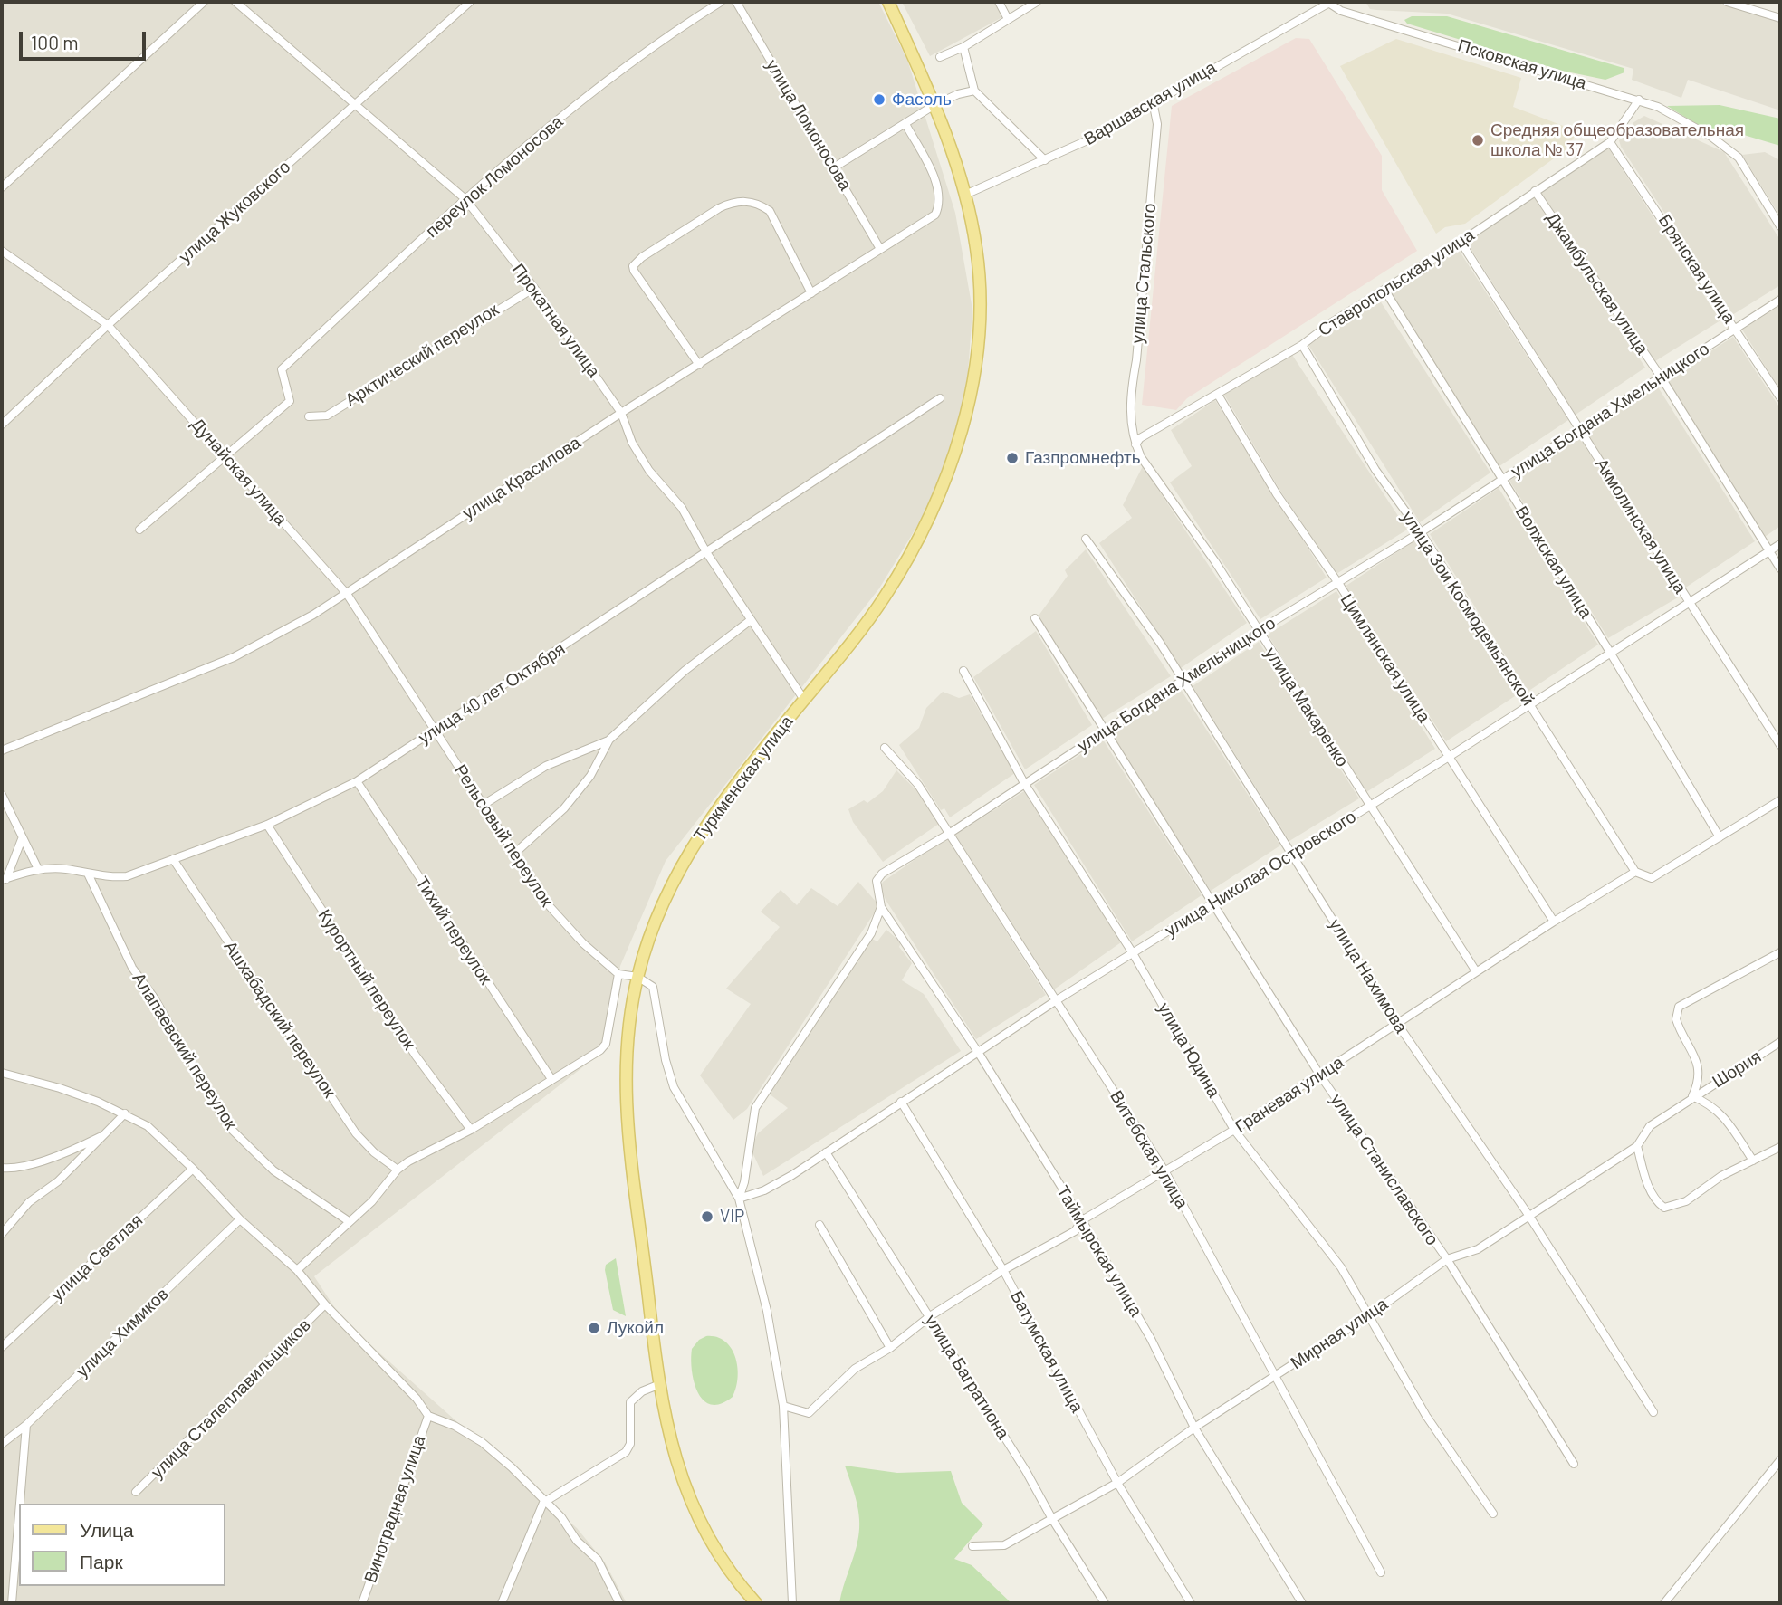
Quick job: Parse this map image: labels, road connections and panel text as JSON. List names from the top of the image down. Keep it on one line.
{"streets":{"main road":["Туркменская улица"],"street":["Псковская улица","Варшавская улица","улица Ломоносова","переулок Ломоносова","улица Жуковского","Брянская улица","улица Стальского","Ставропольская улица","Джамбульская улица","Прокатная улица","Арктический переулок","улица Богдана Хмельницкого","Дунайская улица","улица Красилова","Акмолинская улица","Волжская улица","улица Зои Космодемьянской","Цимлянская улица","улица 40 лет Октября","улица Макаренко","Рельсовый переулок","улица Николая Островского","Тихий переулок","улица Нахимова","Курортный переулок","Ашхабадский переулок","улица Юдина","Алапаевский переулок","Шория","Граневая улица","Витебская улица","улица Станиславского","Таймырская улица","улица Светлая","улица Химиков","Мирная улица","Батумская улица","улица Багратиона","улица Сталеплавильщиков","Виноградная улица"]},"crossings":[["Псковская улица","Варшавская улица"],["Псковская улица","Ставропольская улица"],["Варшавская улица","улица Стальского"],["Варшавская улица","Туркменская улица"],["улица Ломоносова","улица Красилова"],["переулок Ломоносова","Прокатная улица"],["переулок Ломоносова","Дунайская улица"],["улица Жуковского","Прокатная улица"],["улица Жуковского","Дунайская улица"],["Брянская улица","Ставропольская улица"],["Брянская улица","улица Богдана Хмельницкого"],["улица Стальского","Ставропольская улица"],["улица Стальского","улица Макаренко"],["Ставропольская улица","Джамбульская улица"],["Ставропольская улица","Акмолинская улица"],["Ставропольская улица","Волжская улица"],["Ставропольская улица","улица Зои Космодемьянской"],["Ставропольская улица","Цимлянская улица"],["Ставропольская улица","улица Макаренко"],["Джамбульская улица","улица Богдана Хмельницкого"],["Джамбульская улица","улица Николая Островского"],["Прокатная улица","Арктический переулок"],["Прокатная улица","улица Красилова"],["Прокатная улица","улица 40 лет Октября"],["Прокатная улица","Туркменская улица"],["улица Богдана Хмельницкого","Акмолинская улица"],["улица Богдана Хмельницкого","Волжская улица"],["улица Богдана Хмельницкого","улица Зои Космодемьянской"],["улица Богдана Хмельницкого","Цимлянская улица"],["улица Богдана Хмельницкого","улица Макаренко"],["улица Богдана Хмельницкого","улица Николая Островского"],["улица Богдана Хмельницкого","улица Нахимова"],["улица Богдана Хмельницкого","улица Юдина"],["улица Богдана Хмельницкого","Витебская улица"],["улица Богдана Хмельницкого","улица Станиславского"],["улица Богдана Хмельницкого","Таймырская улица"],["Дунайская улица","улица Красилова"],["Дунайская улица","улица 40 лет Октября"],["Дунайская улица","Рельсовый переулок"],["Акмолинская улица","улица Николая Островского"],["Волжская улица","улица Николая Островского"],["Волжская улица","Граневая улица"],["улица Зои Космодемьянской","улица Николая Островского"],["улица Зои Космодемьянской","Граневая улица"],["Цимлянская улица","улица Николая Островского"],["Цимлянская улица","Граневая улица"],["улица 40 лет Октября","Рельсовый переулок"],["улица 40 лет Октября","Тихий переулок"],["улица 40 лет Октября","Курортный переулок"],["улица 40 лет Октября","Ашхабадский переулок"],["улица 40 лет Октября","Алапаевский переулок"],["улица Макаренко","улица Николая Островского"],["улица Макаренко","Граневая улица"],["улица Николая Островского","улица Нахимова"],["улица Николая Островского","улица Юдина"],["улица Николая Островского","Витебская улица"],["улица Николая Островского","улица Станиславского"],["улица Николая Островского","Таймырская улица"],["улица Николая Островского","Батумская улица"],["улица Николая Островского","улица Багратиона"],["улица Нахимова","Граневая улица"],["улица Нахимова","Мирная улица"],["улица Юдина","Граневая улица"],["улица Юдина","Мирная улица"],["Шория","Мирная улица"],["Граневая улица","Витебская улица"],["Граневая улица","улица Станиславского"],["Граневая улица","Таймырская улица"],["Граневая улица","Батумская улица"],["Граневая улица","улица Багратиона"],["Витебская улица","Мирная улица"],["улица Станиславского","Мирная улица"],["Таймырская улица","Мирная улица"],["Мирная улица","Батумская улица"],["Мирная улица","улица Багратиона"]],"places":["Фасоль","Средняя общеобразовательная школа № 37","Газпромнефть","VIP","Лукойл"],"legend":["Улица","Парк"],"scale_bar":"100 m"}
